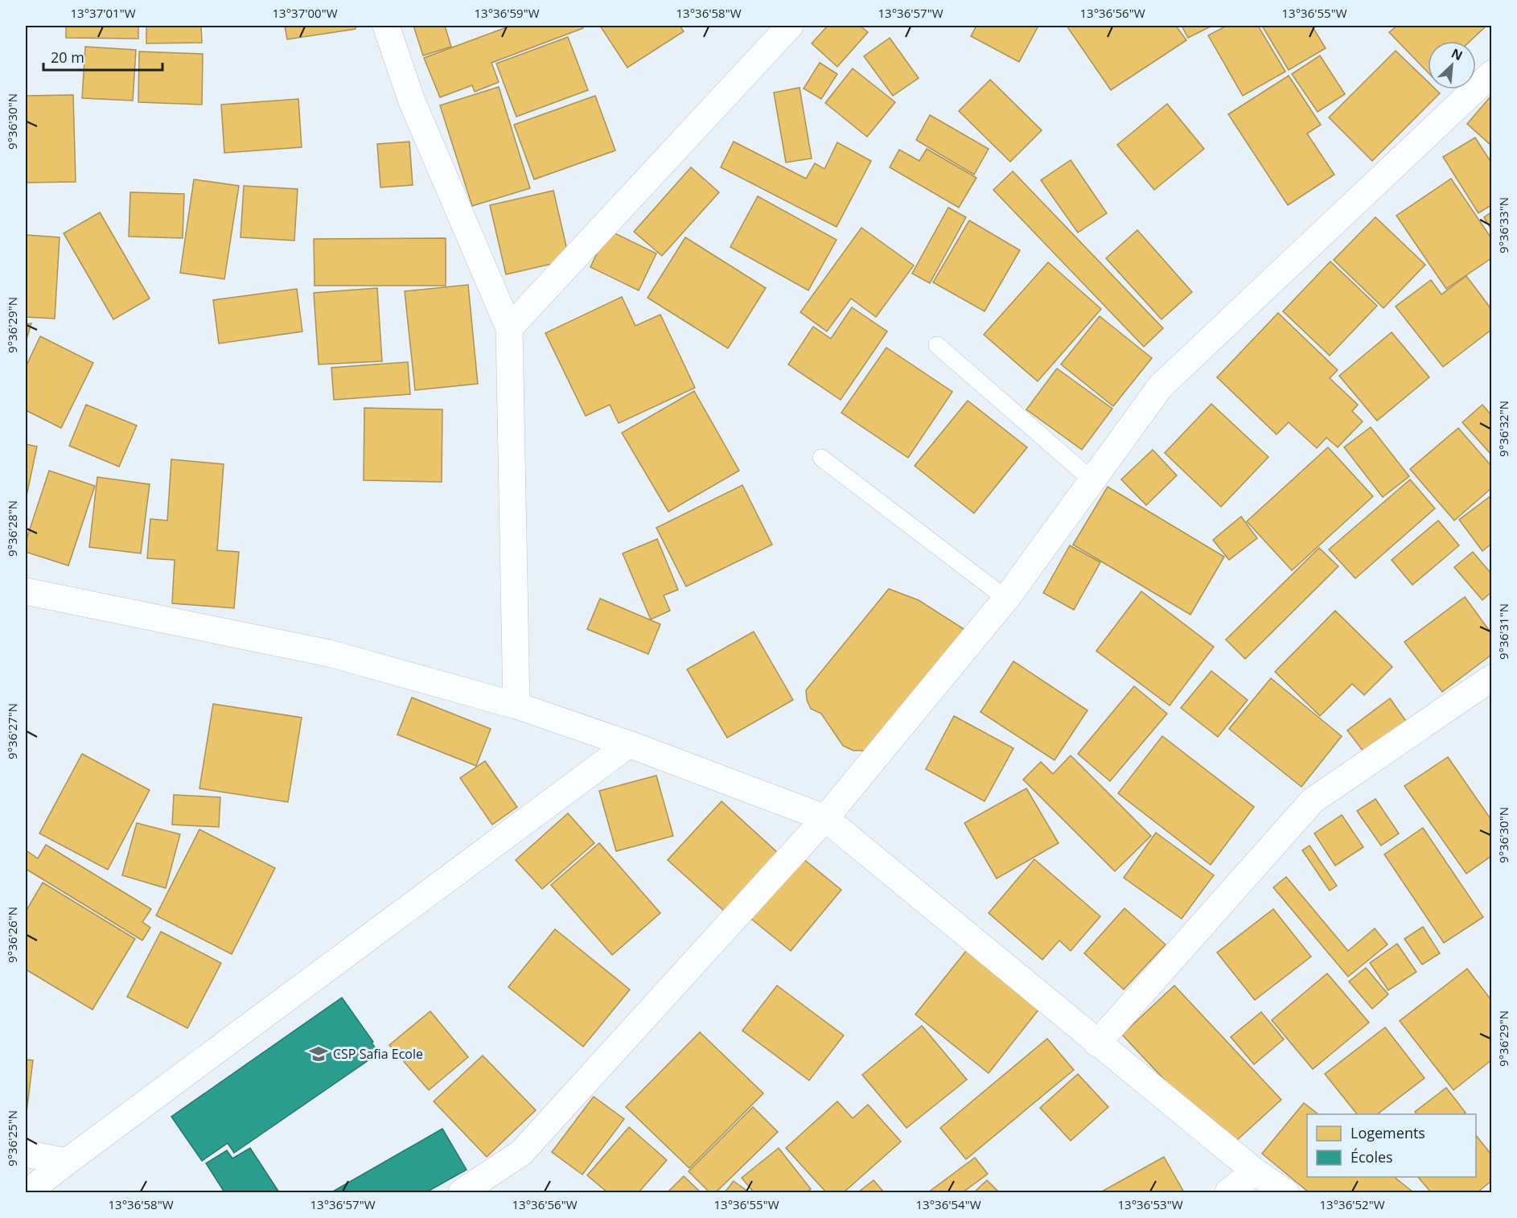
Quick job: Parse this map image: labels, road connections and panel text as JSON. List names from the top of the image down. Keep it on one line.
{"places":{"school or university":["CSP Safia Ecole"]},"legend":["Logements","Écoles"],"scale_bar":"20 m","north":"top right","coordinates":["13°37'01\"W","13°37'00\"W","13°36'59\"W","13°36'58\"W","13°36'57\"W","13°36'56\"W","13°36'55\"W","9°36'30\"N","9°36'33\"N","9°36'29\"N","9°36'32\"N","9°36'28\"N","9°36'31\"N","9°36'27\"N","9°36'26\"N","9°36'25\"N","13°36'54\"W","13°36'53\"W","13°36'52\"W"]}
